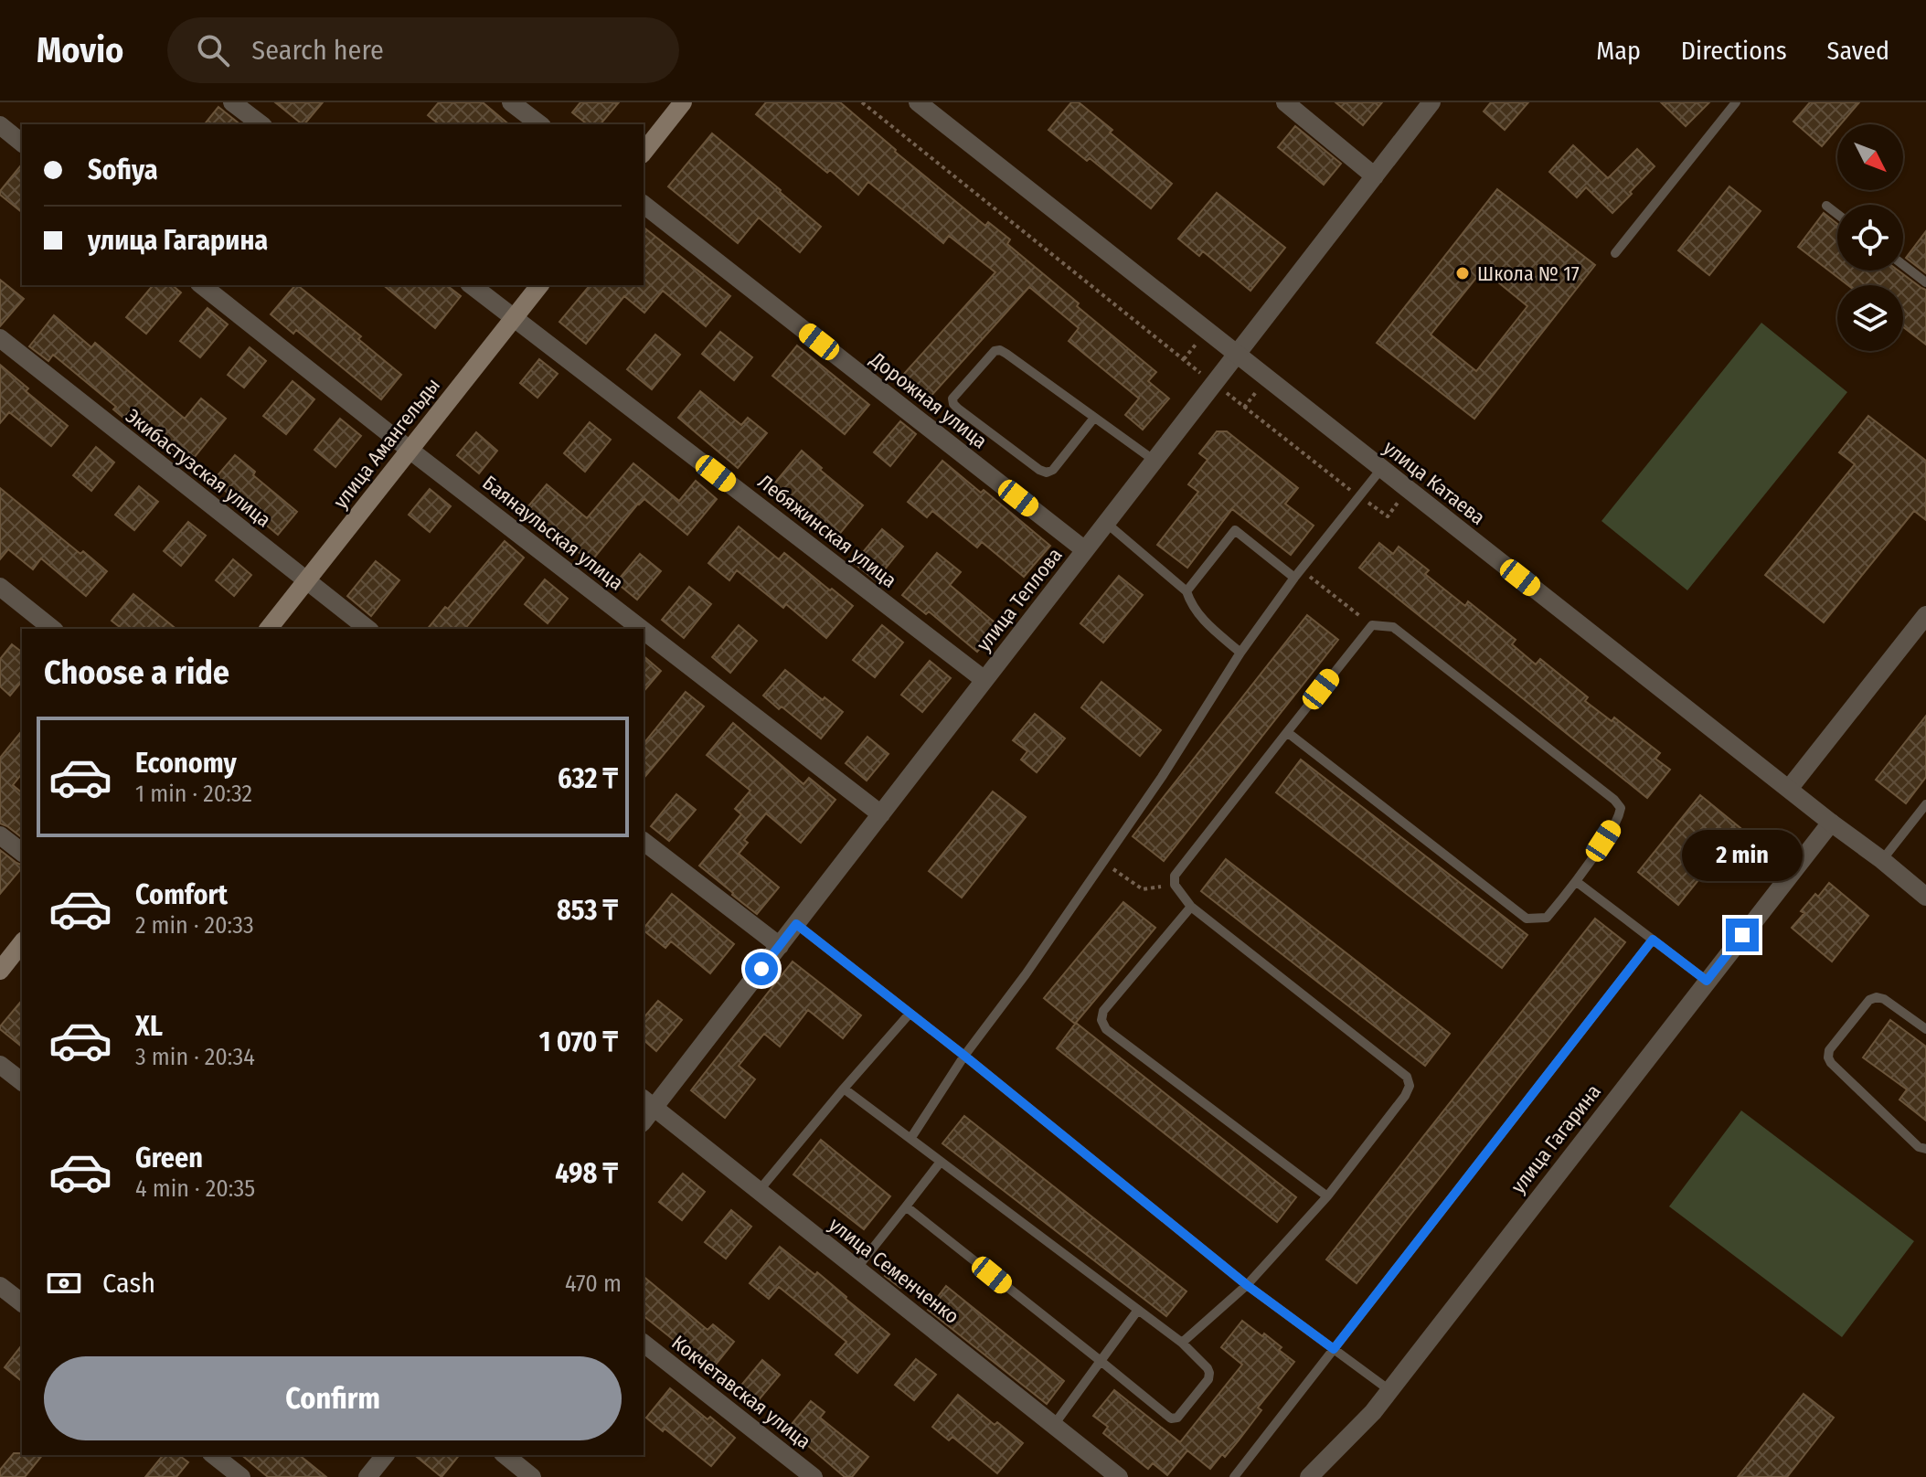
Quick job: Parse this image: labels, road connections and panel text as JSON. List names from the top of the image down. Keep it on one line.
{"streets":{"main road":["улица Амангельды"],"street":["Дорожная улица","Экибастузская улица","улица Катаева","Лебяжинская улица","Баянаульская улица","улица Теплова","улица Гагарина","улица Семенченко","Кокчетавская улица"]},"crossings":[["Дорожная улица","улица Теплова"],["улица Амангельды","Экибастузская улица"],["улица Амангельды","Лебяжинская улица"],["улица Амангельды","Баянаульская улица"],["улица Катаева","улица Теплова"],["улица Катаева","улица Гагарина"],["Лебяжинская улица","улица Теплова"],["Баянаульская улица","улица Теплова"],["улица Теплова","улица Семенченко"]],"places":["Школа № 17"],"north":"bottom right","page":{"header":"Movio","search":"Search here","nav":["Map","Directions","Saved"],"banner":["Sofiya","улица Гагарина"],"heading":"Choose a ride","list":[{"name":"Economy","note":"1 min · 20:32","value":"632 ₸"},{"name":"Comfort","note":"2 min · 20:33","value":"853 ₸"},{"name":"XL","note":"3 min · 20:34","value":"1 070 ₸"},{"name":"Green","note":"4 min · 20:35","value":"498 ₸"}],"bubble":"2 min","pay":["Cash","470 m"],"buttons":"Confirm"}}
